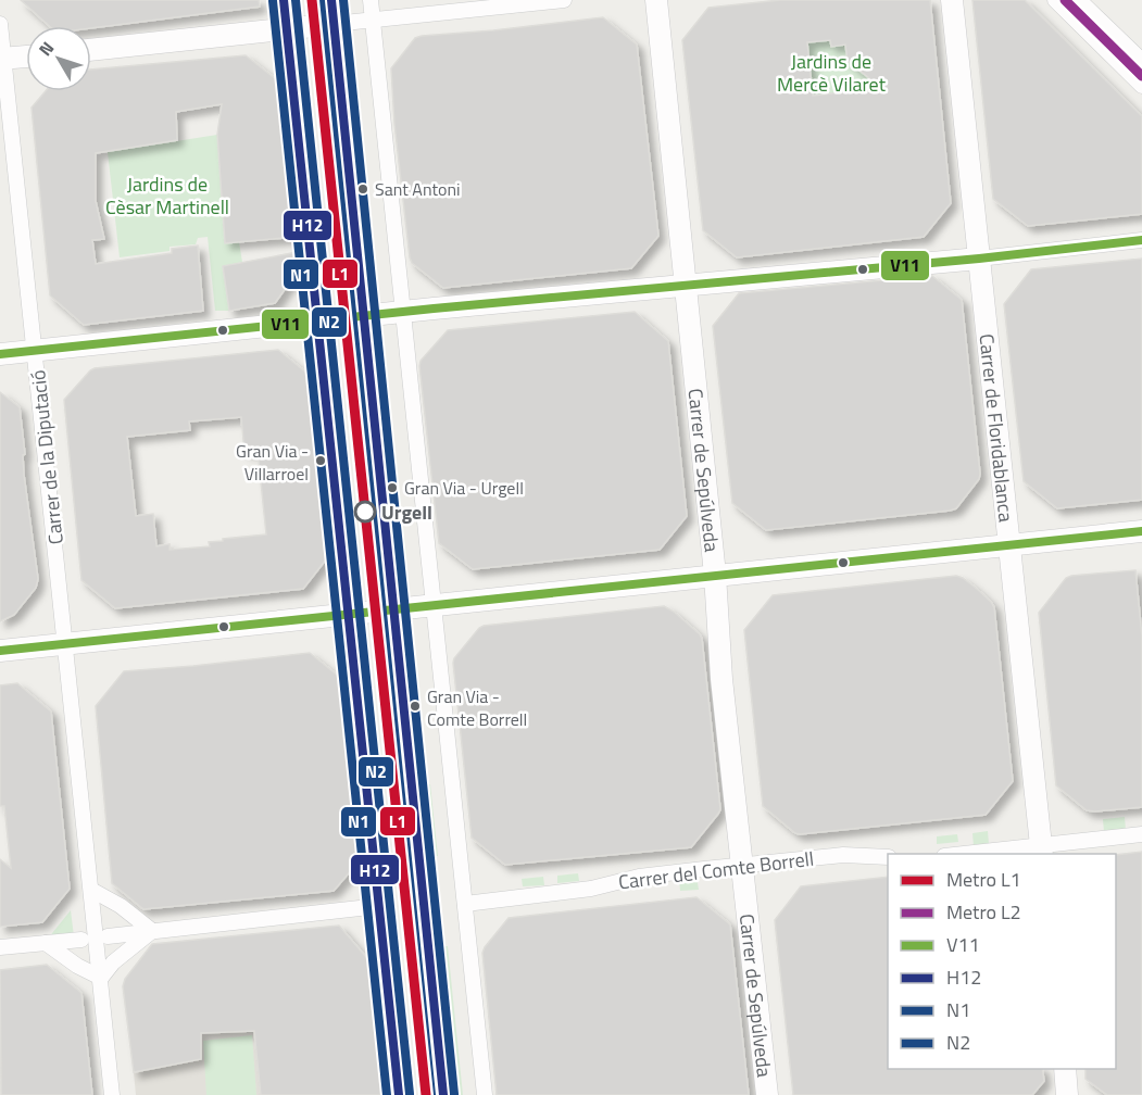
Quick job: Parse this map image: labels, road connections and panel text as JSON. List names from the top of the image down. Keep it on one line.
{"streets":{"street":["Carrer de Floridablanca","Carrer de la Diputació","Carrer de Sepúlveda","Carrer del Comte Borrell"]},"crossings":[["Carrer de Sepúlveda","Carrer del Comte Borrell"]],"parks":["Jardins de Mercè Vilaret","Jardins de Cèsar Martinell"],"places":["Sant Antoni","Gran Via - Villarroel","Gran Via - Urgell","Urgell","Gran Via - Comte Borrell"],"lines":["metro line L1","metro line L2","transit line H12","transit line N2","transit line N1","transit line V11"],"legend":["Metro L1","Metro L2","V11","H12","N1","N2"],"north":"top left"}
